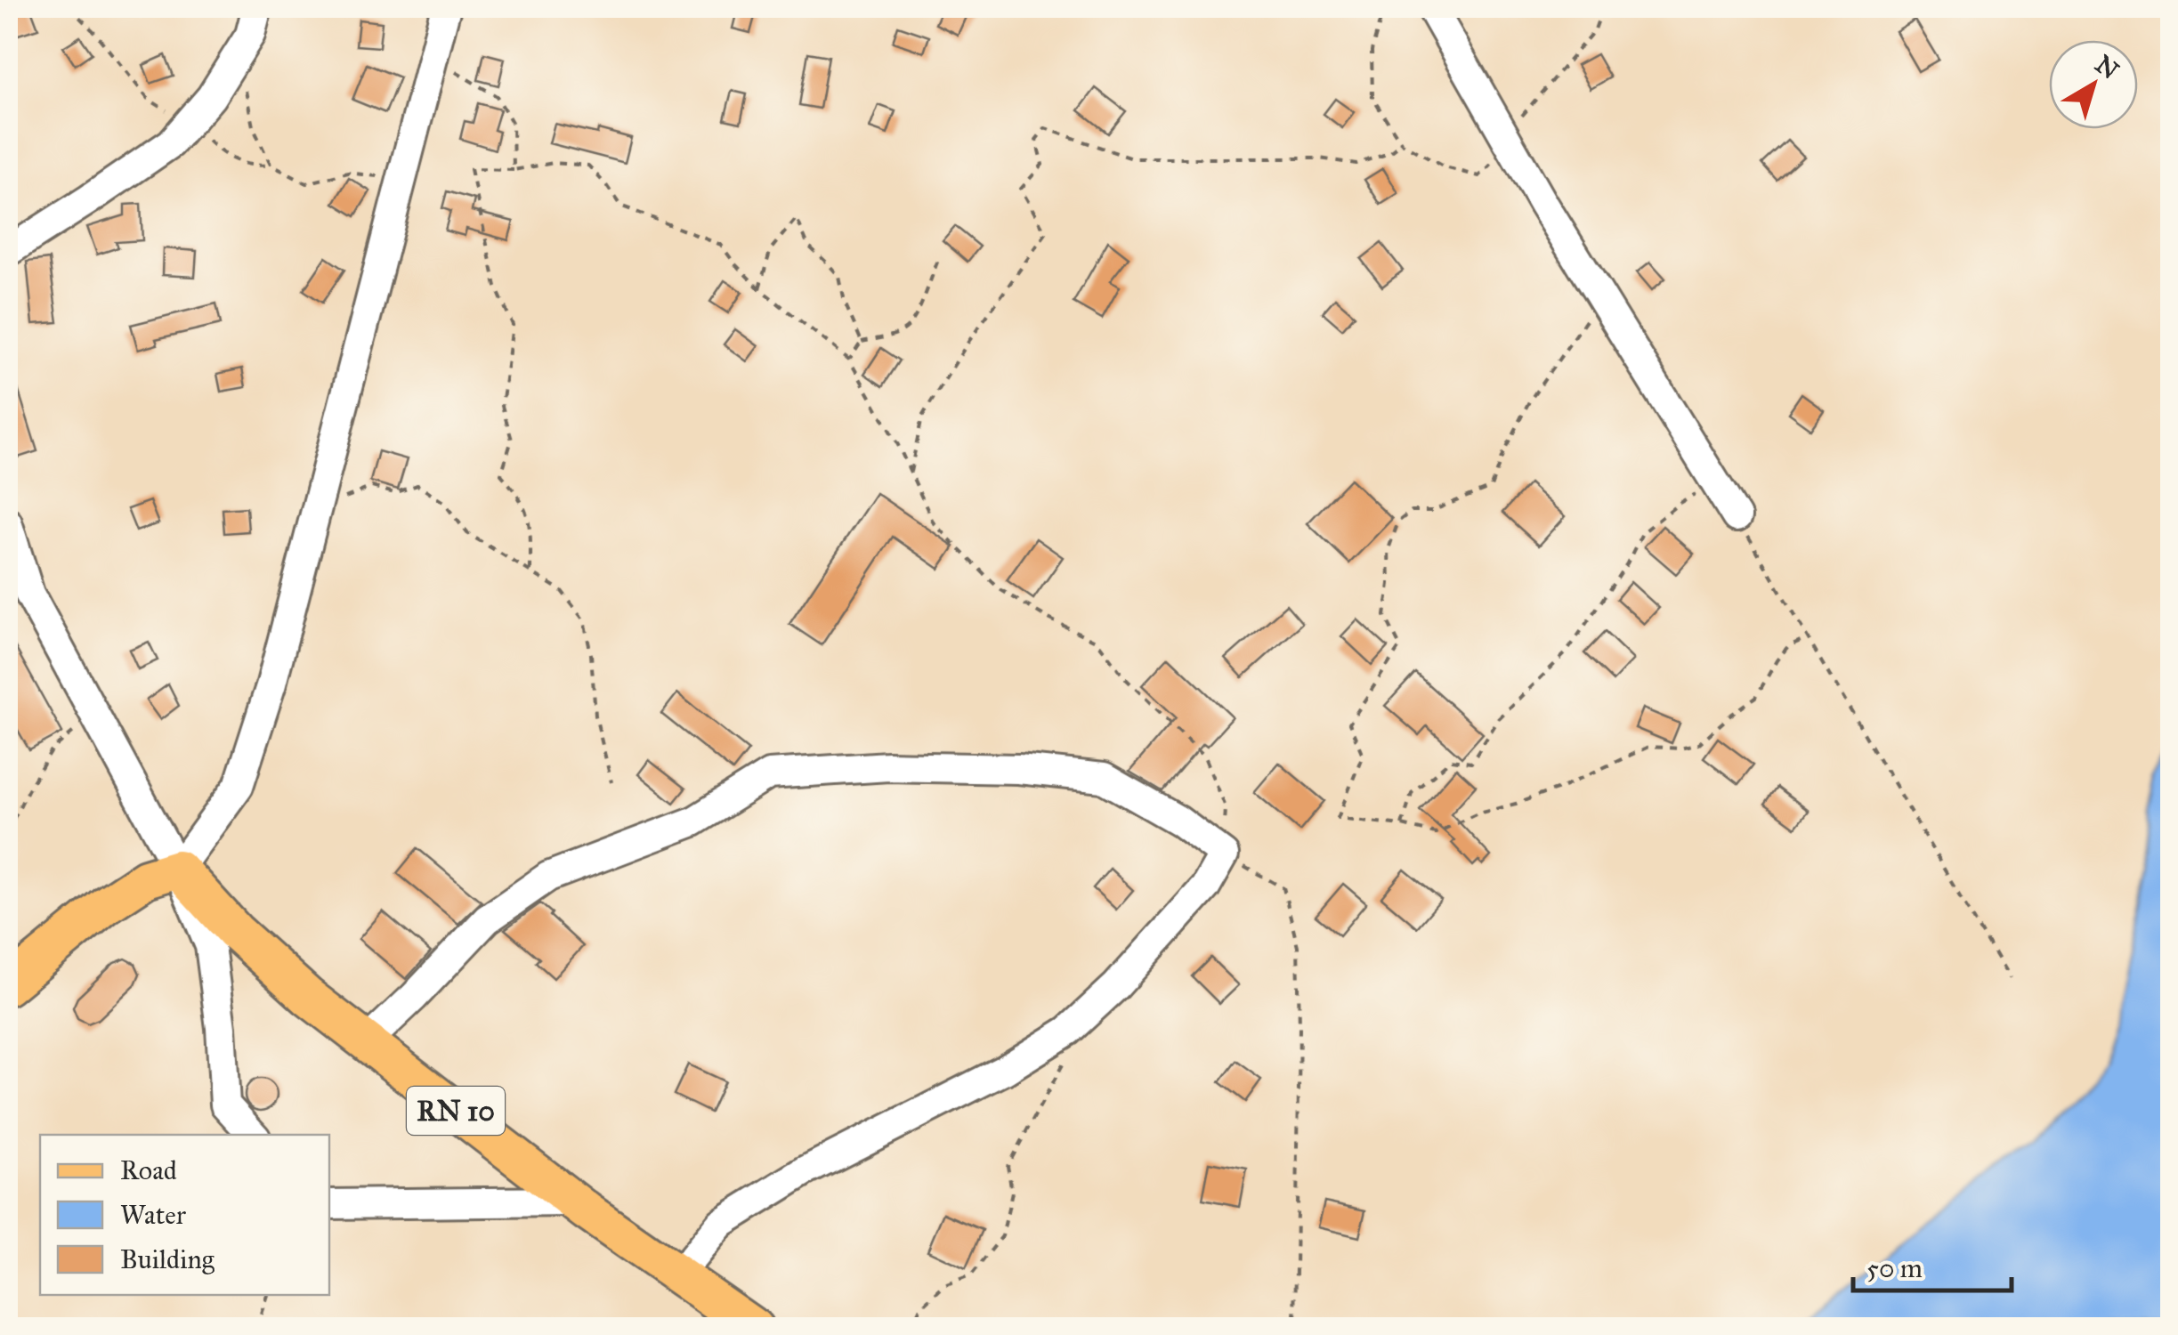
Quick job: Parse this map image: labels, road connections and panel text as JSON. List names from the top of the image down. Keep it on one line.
{"streets":{"main road":["RN 10"]},"legend":["Road","Water","Building"],"scale_bar":"50 m","north":"top right"}
